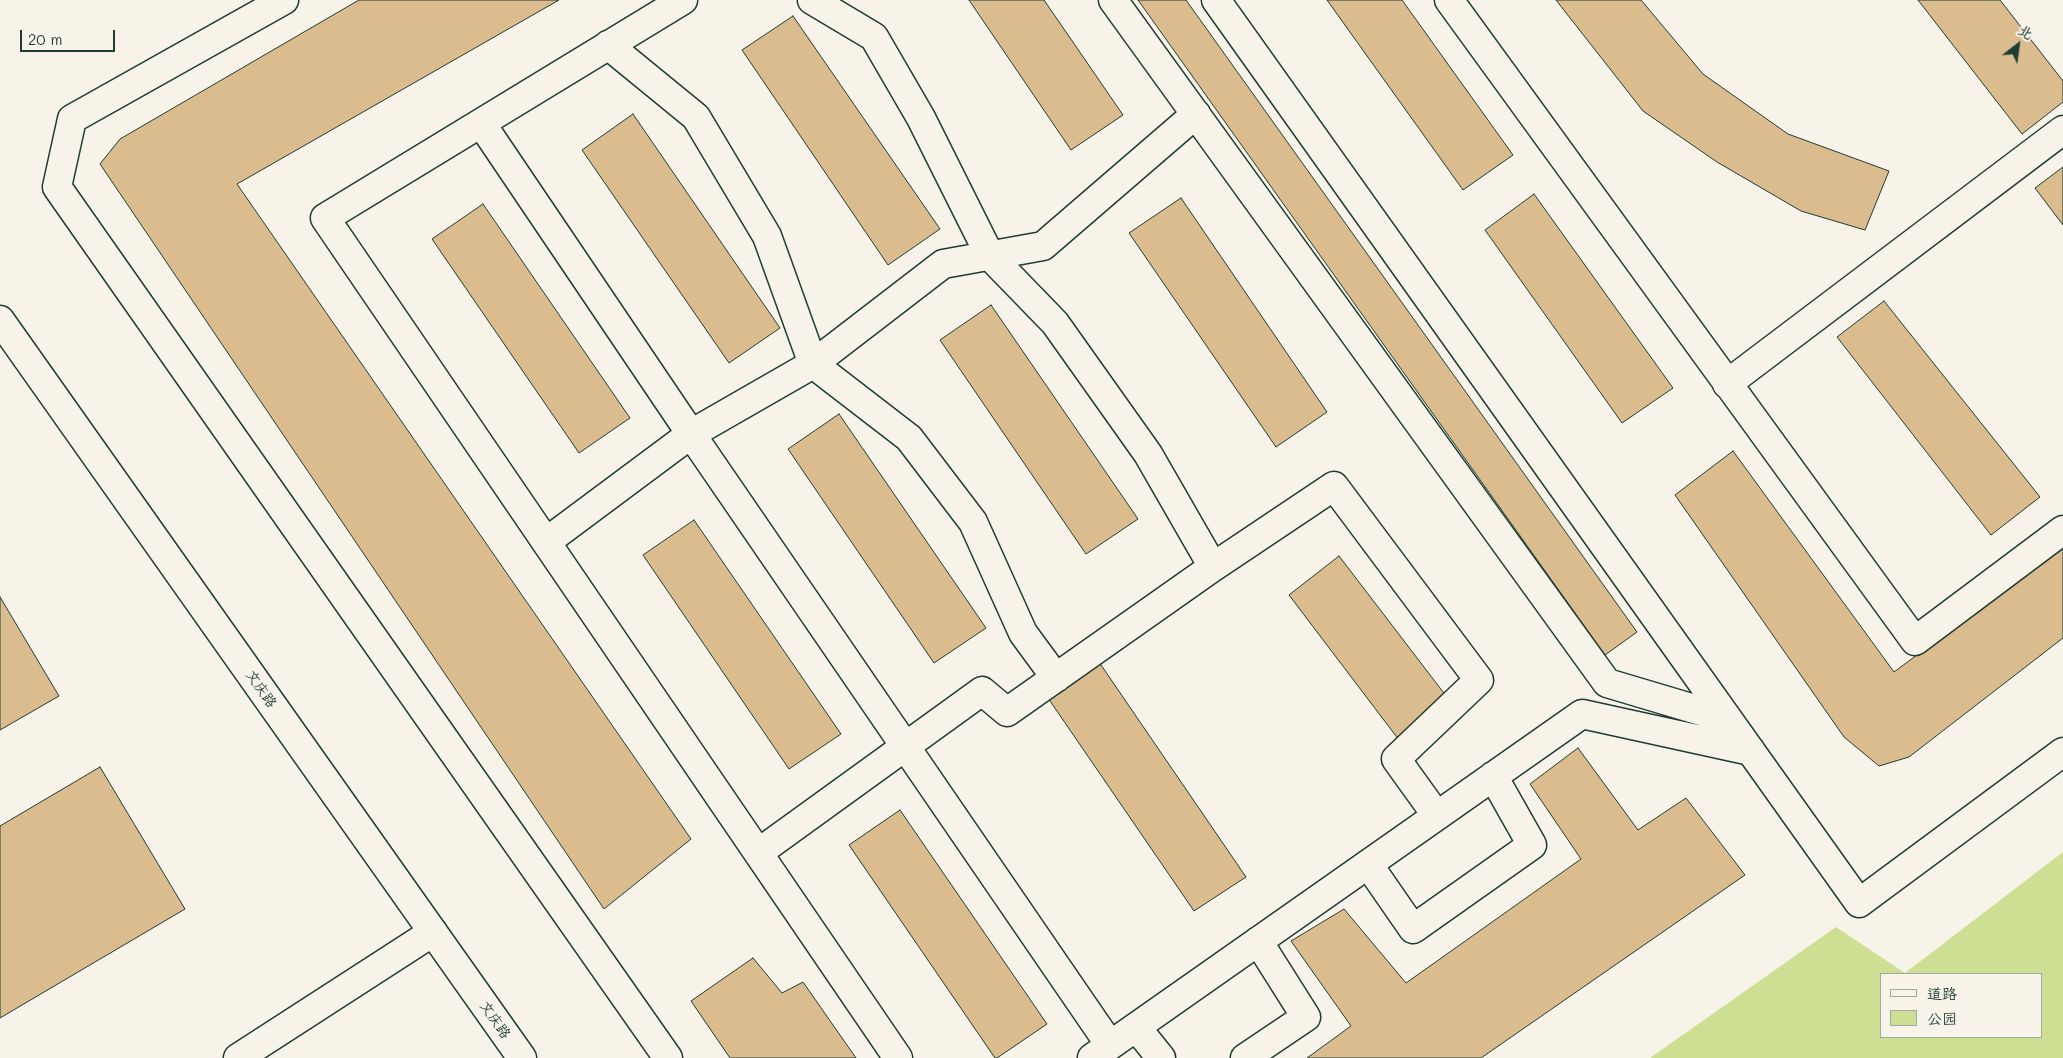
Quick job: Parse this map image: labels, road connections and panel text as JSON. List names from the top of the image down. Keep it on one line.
{"streets":{"street":["文庆路"]},"legend":["道路","公园"],"scale_bar":"20 m","north":"top right"}
